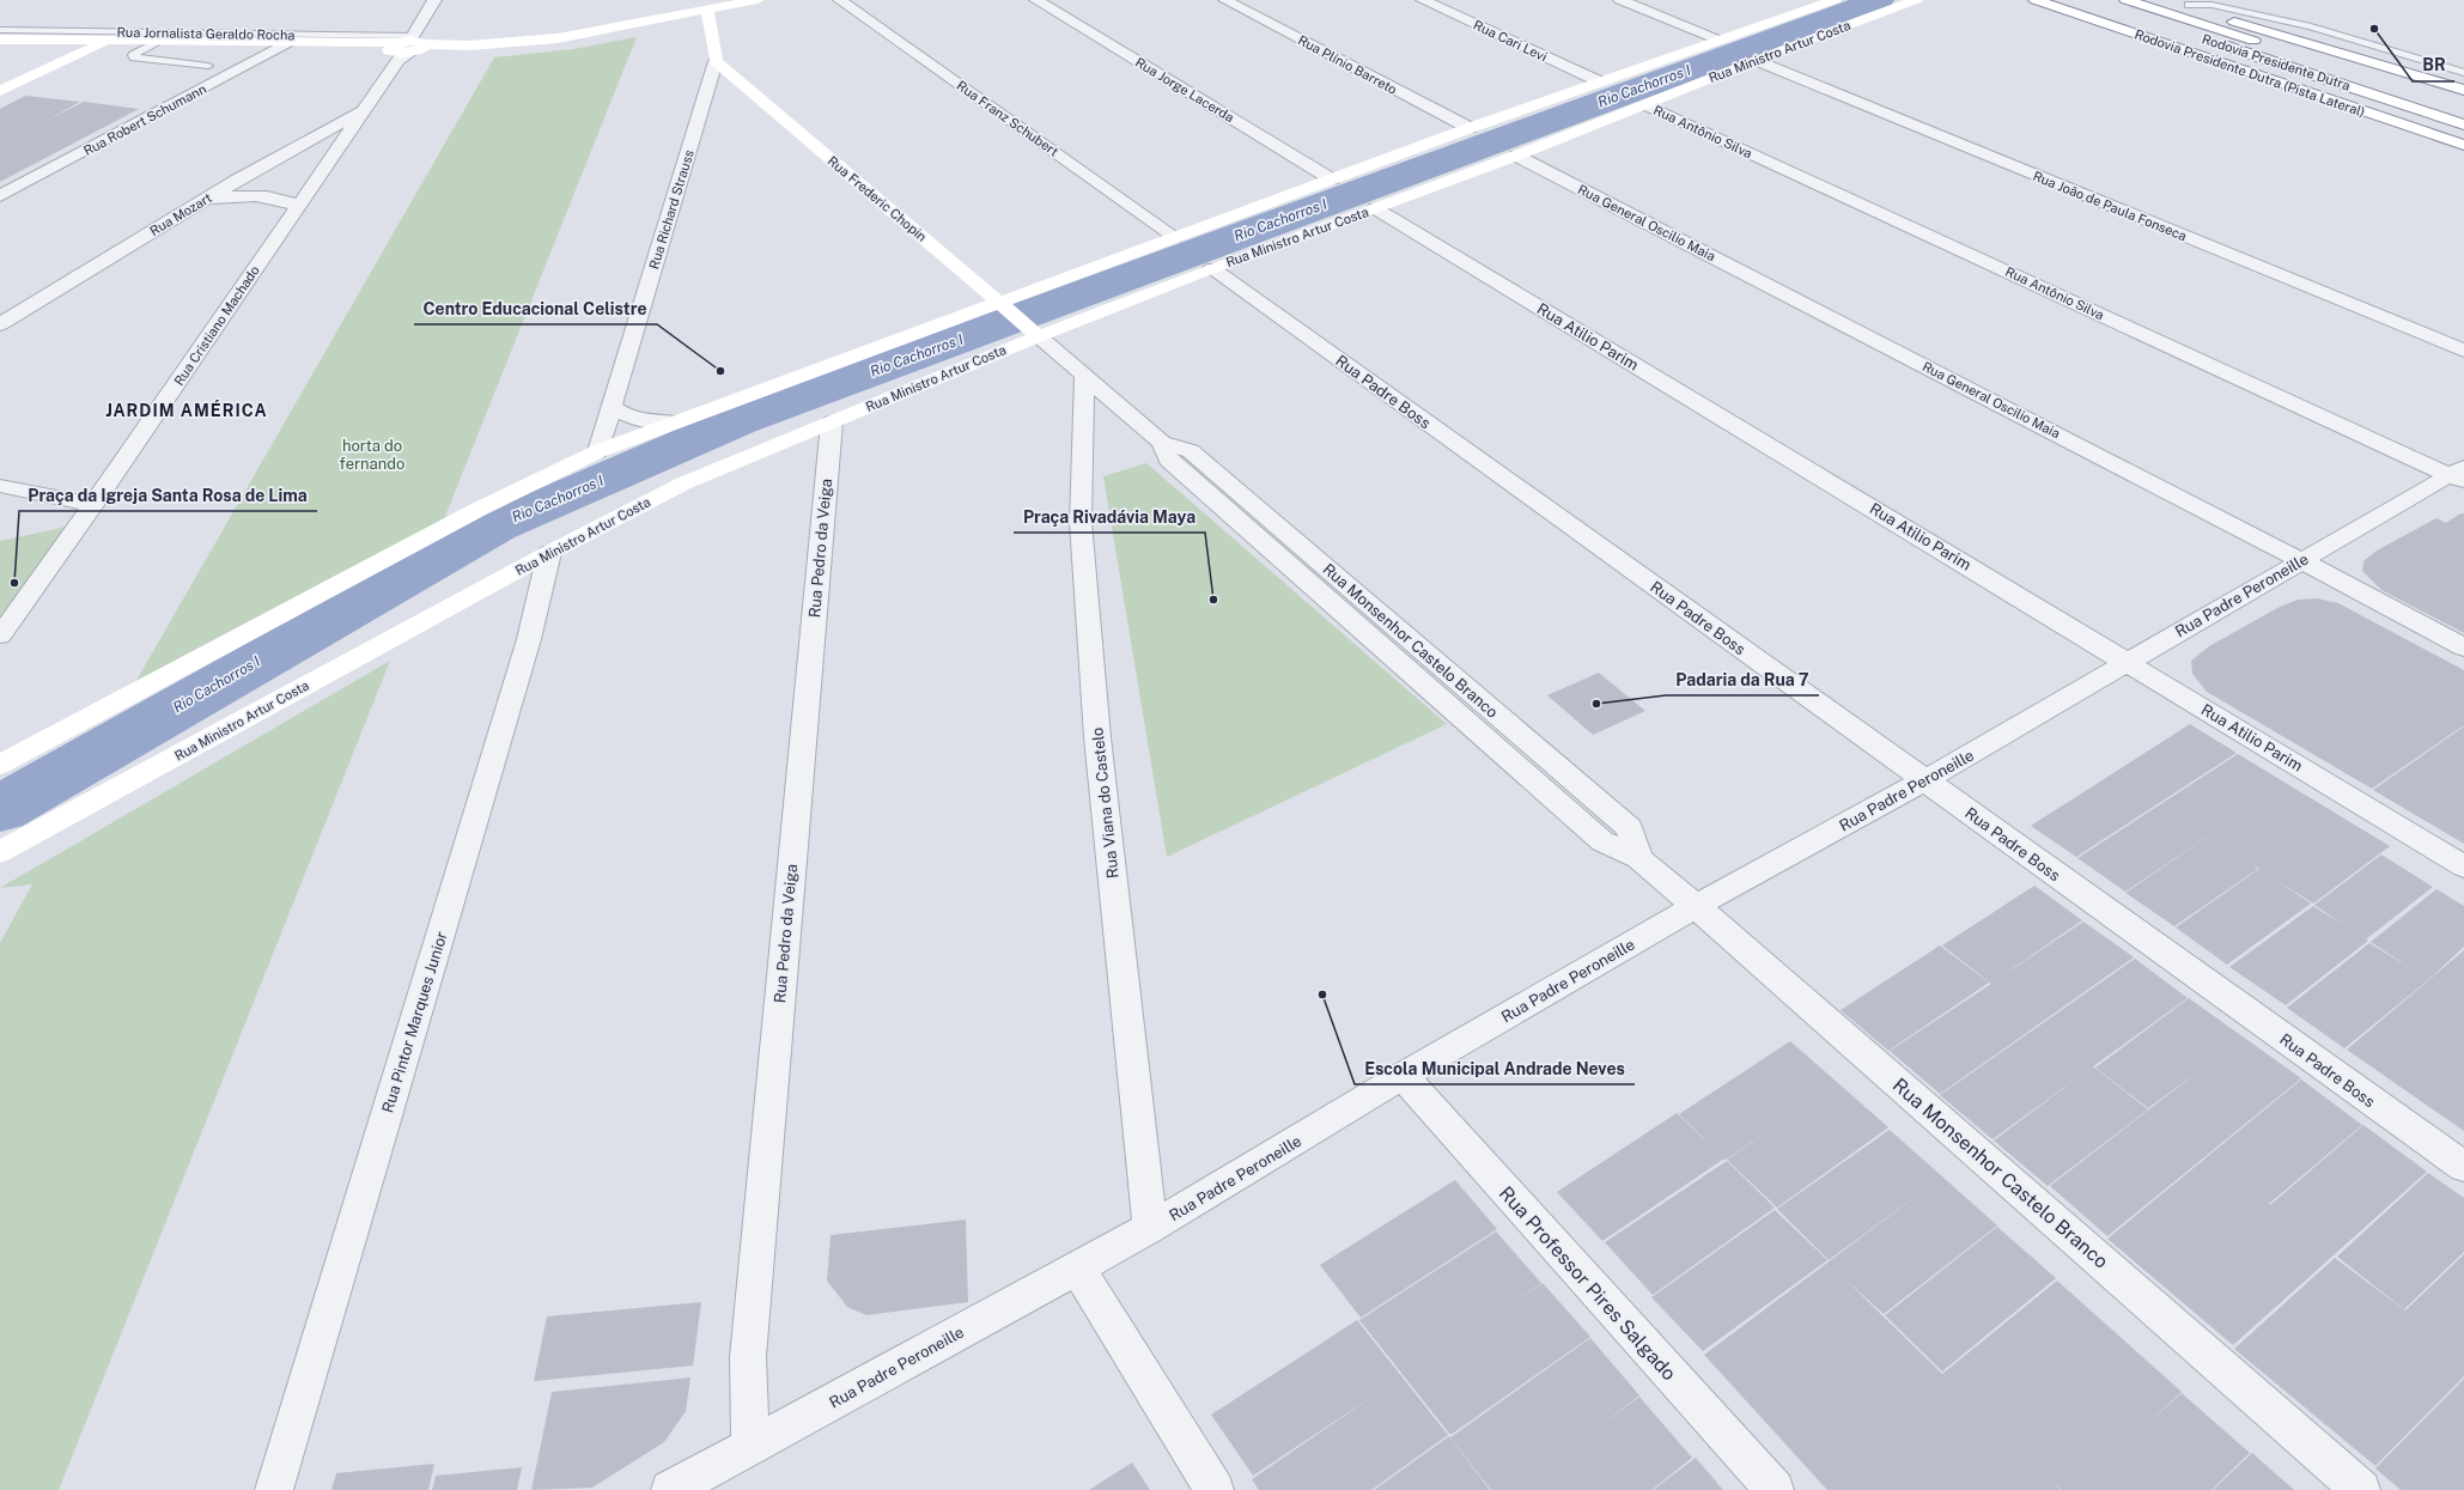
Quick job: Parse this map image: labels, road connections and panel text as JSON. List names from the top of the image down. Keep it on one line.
{"streets":{"main road":["Rua Jornalista Geraldo Rocha","Rua Ministro Artur Costa","Rodovia Presidente Dutra","Rodovia Presidente Dutra (Pista Lateral)","Rua Frederic Chopin","Rua Richard Strauss"],"street":["Rua Cari Levi","Rua Plínio Barreto","Rua Jorge Lacerda","Rua Franz Schubert","Rua Robert Schumann","Rua Antônio Silva","Rua João de Paula Fonseca","Rua Mozart","Rua General Oscilio Maia","Rua Cristiano Machado","Rua Atilio Parim","Rua Padre Boss","Rua Pedro da Veiga","Rua Padre Peroneille","Rua Monsenhor Castelo Branco","Rua Viana do Castelo","Rua Pintor Marques Junior","Rua Professor Pires Salgado"]},"crossings":[["Rua Jornalista Geraldo Rocha","Rua Robert Schumann"],["Rua Jornalista Geraldo Rocha","Rua Richard Strauss"],["Rua Jornalista Geraldo Rocha","Rua Cristiano Machado"],["Rua Cari Levi","Rua Ministro Artur Costa"],["Rua Ministro Artur Costa","Rua Plínio Barreto"],["Rua Ministro Artur Costa","Rua Jorge Lacerda"],["Rua Ministro Artur Costa","Rua Franz Schubert"],["Rua Ministro Artur Costa","Rua Antônio Silva"],["Rua Ministro Artur Costa","Rua Frederic Chopin"],["Rua Ministro Artur Costa","Rua João de Paula Fonseca"],["Rua Ministro Artur Costa","Rua Richard Strauss"],["Rua Ministro Artur Costa","Rua General Oscilio Maia"],["Rua Ministro Artur Costa","Rua Atilio Parim"],["Rua Ministro Artur Costa","Rua Padre Boss"],["Rua Ministro Artur Costa","Rua Pedro da Veiga"],["Rua Ministro Artur Costa","Rua Monsenhor Castelo Branco"],["Rua Ministro Artur Costa","Rua Pintor Marques Junior"],["Rua Antônio Silva","Rua Padre Peroneille"],["Rua Frederic Chopin","Rua Richard Strauss"],["Rua Frederic Chopin","Rua Monsenhor Castelo Branco"],["Rua Mozart","Rua Cristiano Machado"],["Rua General Oscilio Maia","Rua Padre Peroneille"],["Rua Atilio Parim","Rua Padre Peroneille"],["Rua Padre Boss","Rua Padre Peroneille"],["Rua Pedro da Veiga","Rua Padre Peroneille"],["Rua Padre Peroneille","Rua Monsenhor Castelo Branco"],["Rua Padre Peroneille","Rua Viana do Castelo"],["Rua Padre Peroneille","Rua Professor Pires Salgado"],["Rua Monsenhor Castelo Branco","Rua Viana do Castelo"]],"districts":["JARDIM AMÉRICA"],"water":["Rio Cachorros I"],"parks":["horta do fernando"],"places":["BR","Centro Educacional Celistre","Praça da Igreja Santa Rosa de Lima","Praça Rivadávia Maya","Padaria da Rua 7","Escola Municipal Andrade Neves"]}
